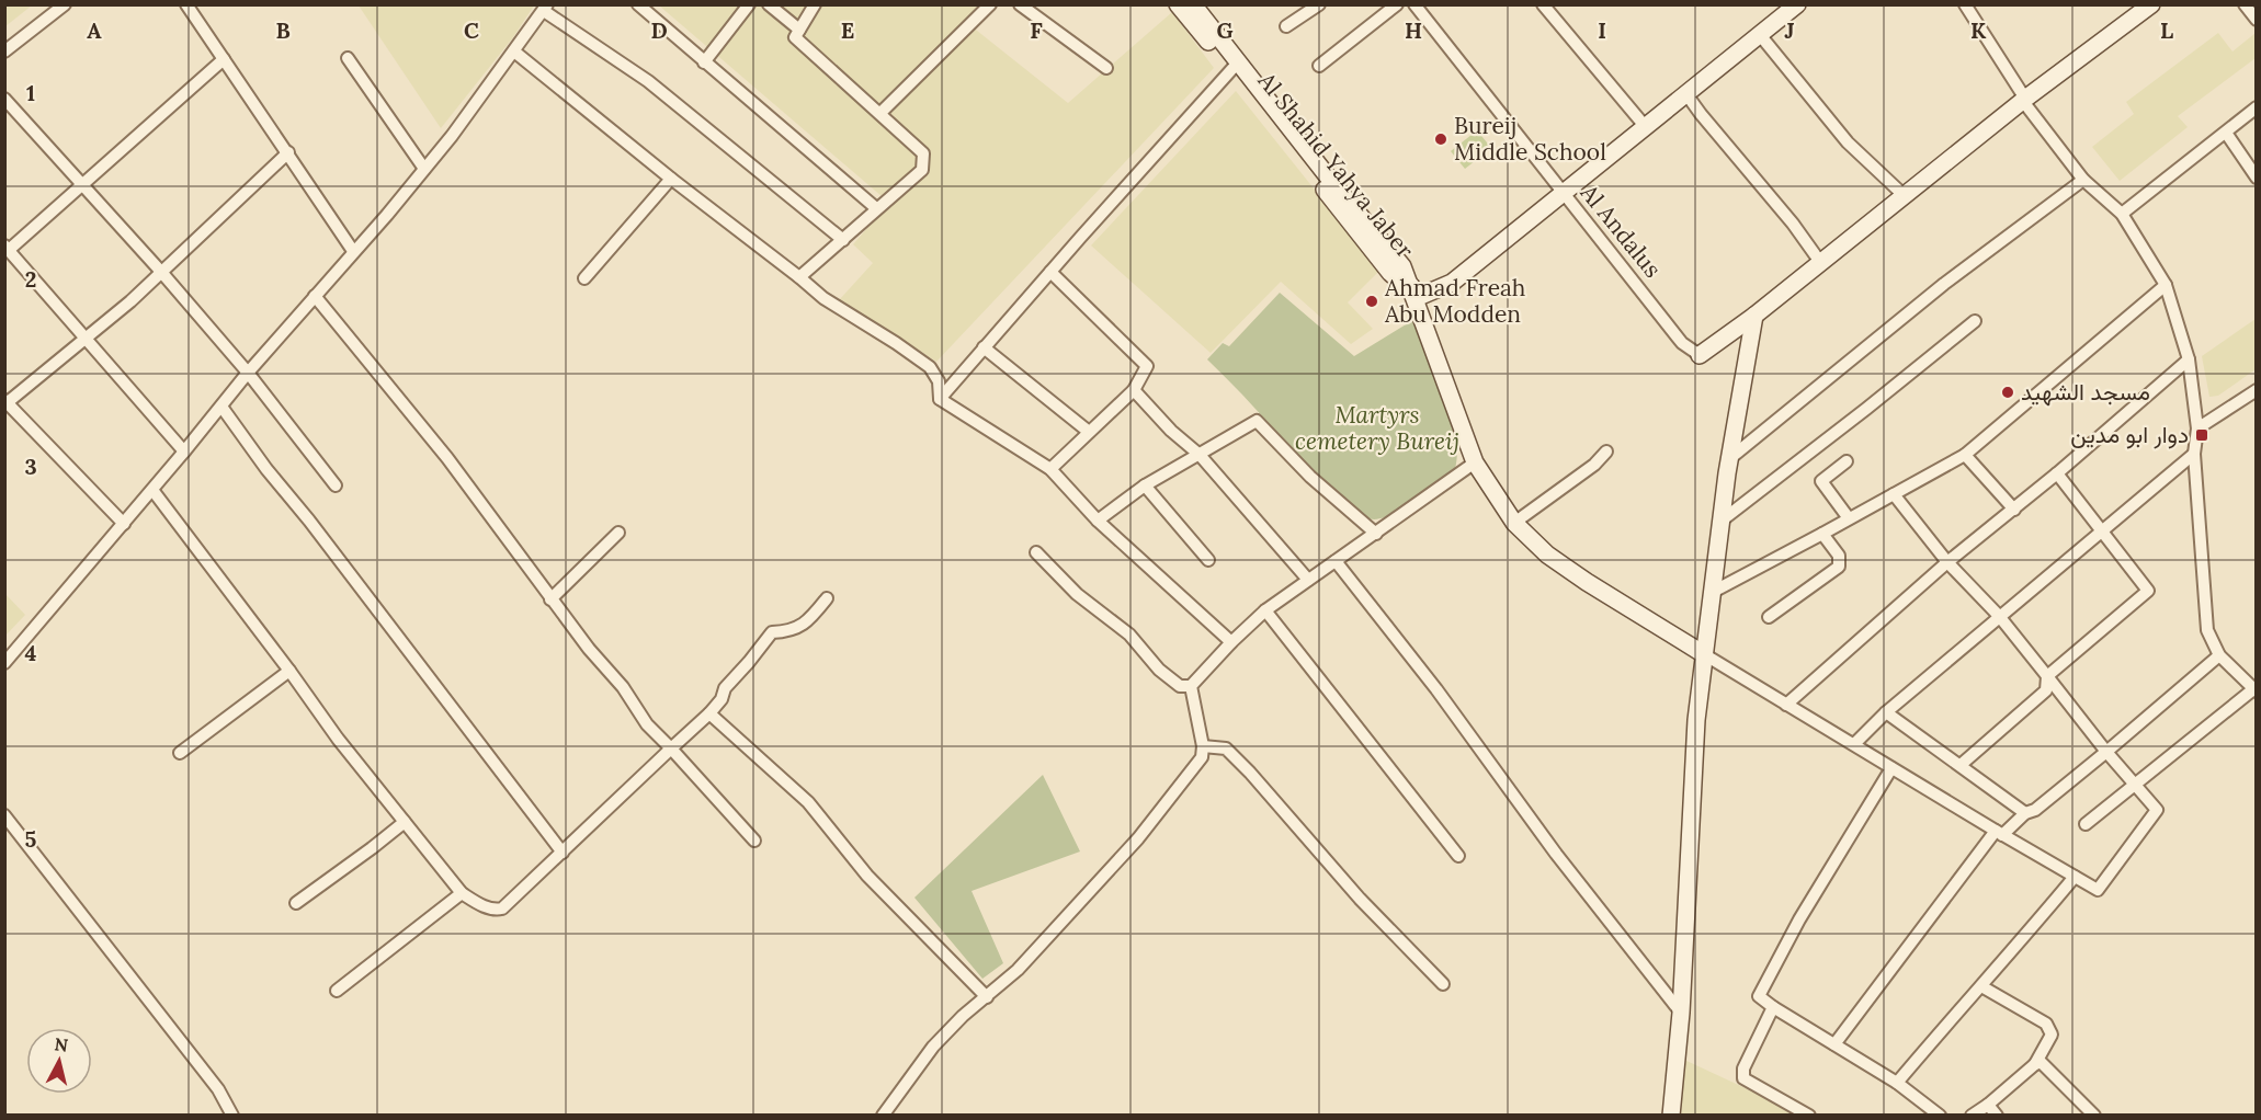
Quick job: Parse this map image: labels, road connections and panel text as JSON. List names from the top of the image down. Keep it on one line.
{"streets":{"street":["Al Shahid Yahya Jaber","Al Andalus"]},"parks":["Martyrs cemetery Bureij"],"places":{"other":["Bureij Middle School","Ahmad Freah Abu Modden","مسجد الشهيد"],"transit":["دوار ابو مدين"]},"north":"top","grid":{"columns":["A","B","C","D","E","F","G","H","I","J","K","L"],"rows":["1","2","3","4","5"]}}
